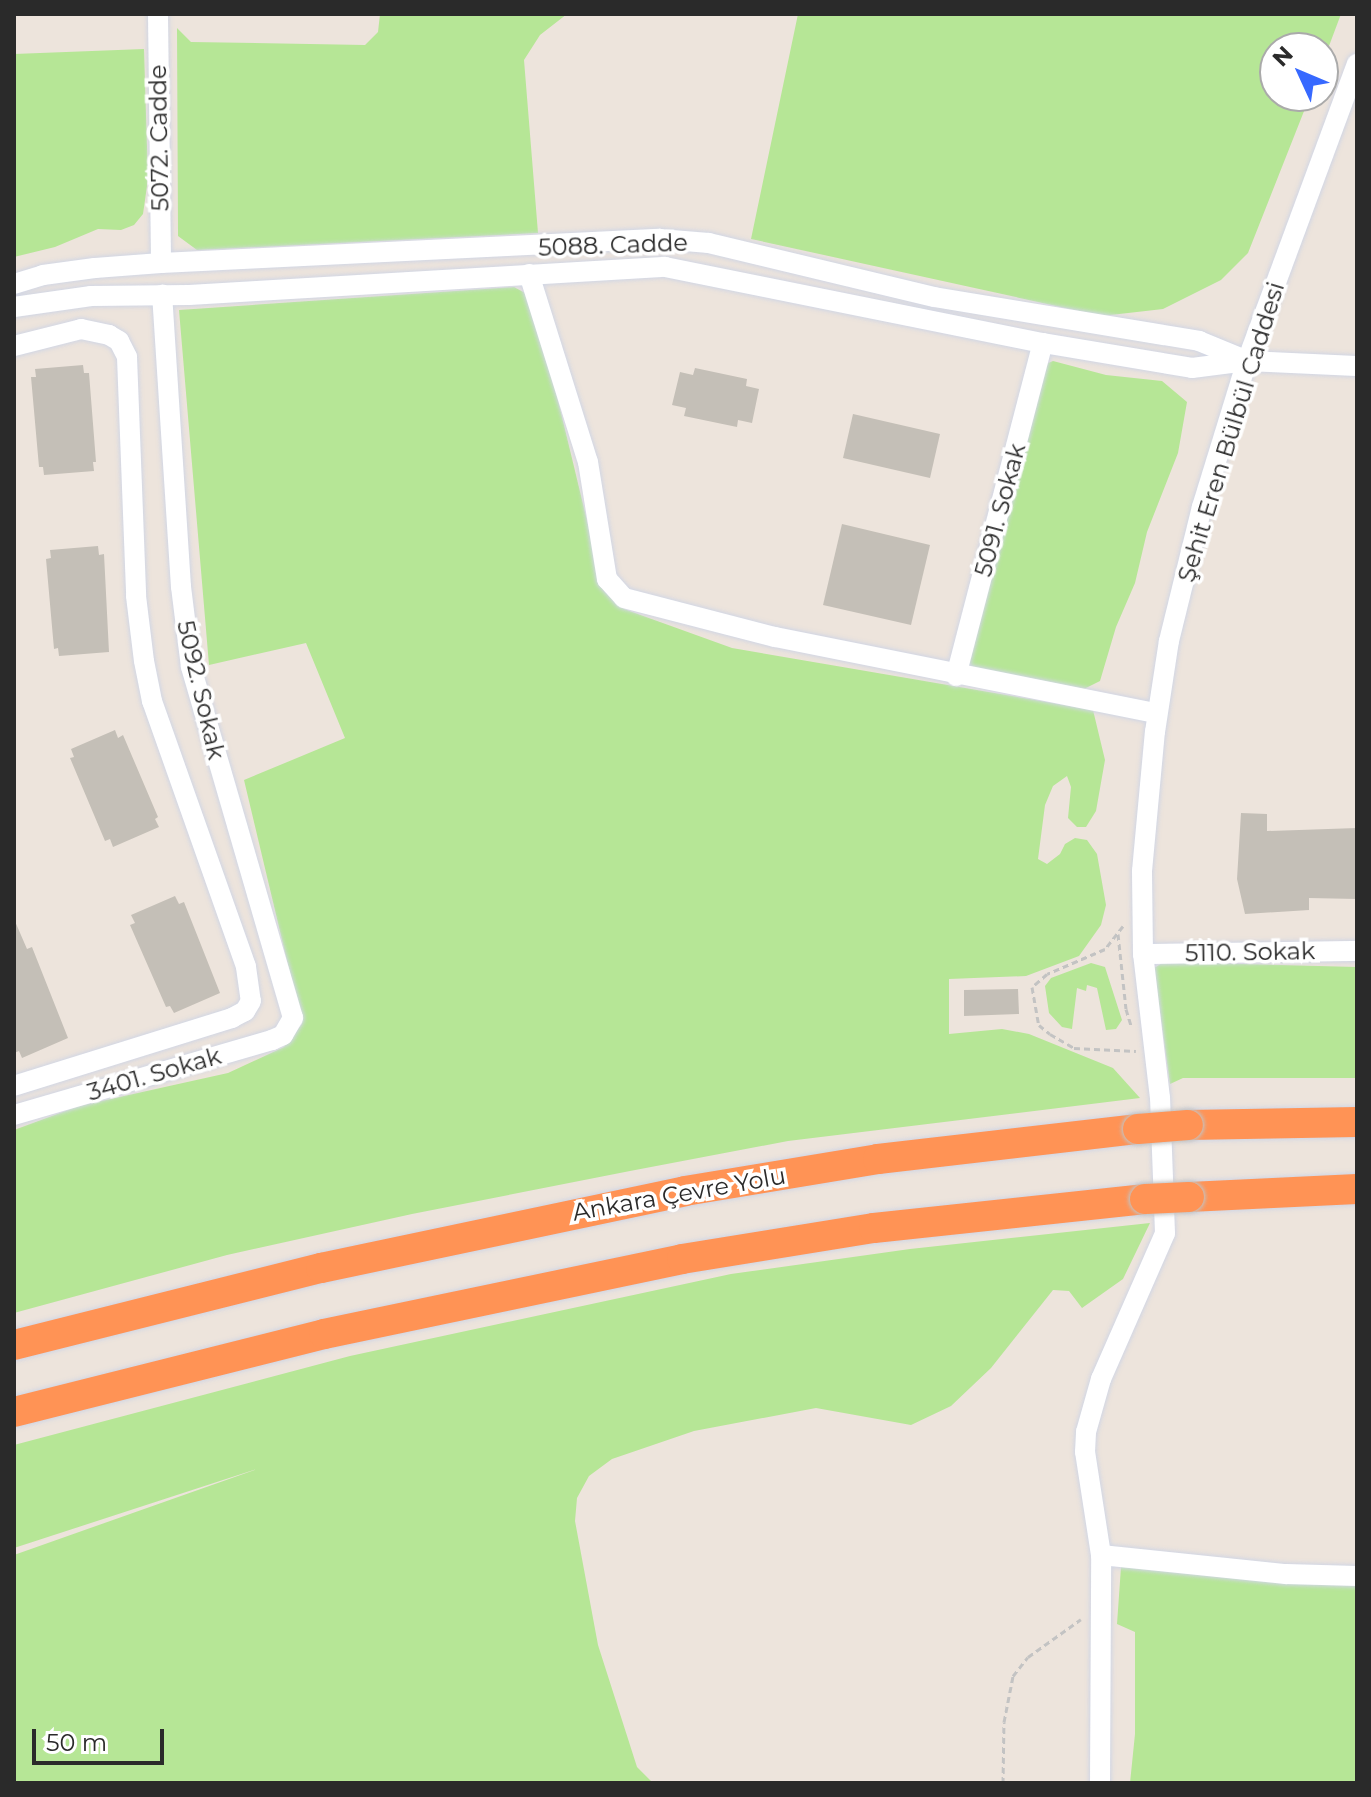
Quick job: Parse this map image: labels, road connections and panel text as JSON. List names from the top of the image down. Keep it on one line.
{"streets":{"highway":["Ankara Çevre Yolu"],"street":["5072. Cadde","5088. Cadde","Şehit Eren Bülbül Caddesi","5091. Sokak","5092. Sokak","5110. Sokak","3401. Sokak"]},"crossings":[["5072. Cadde","5088. Cadde"],["5088. Cadde","Şehit Eren Bülbül Caddesi"],["5088. Cadde","5091. Sokak"],["5088. Cadde","5092. Sokak"],["Şehit Eren Bülbül Caddesi","5110. Sokak"],["5092. Sokak","3401. Sokak"]],"scale_bar":"50 m","north":"top left"}
